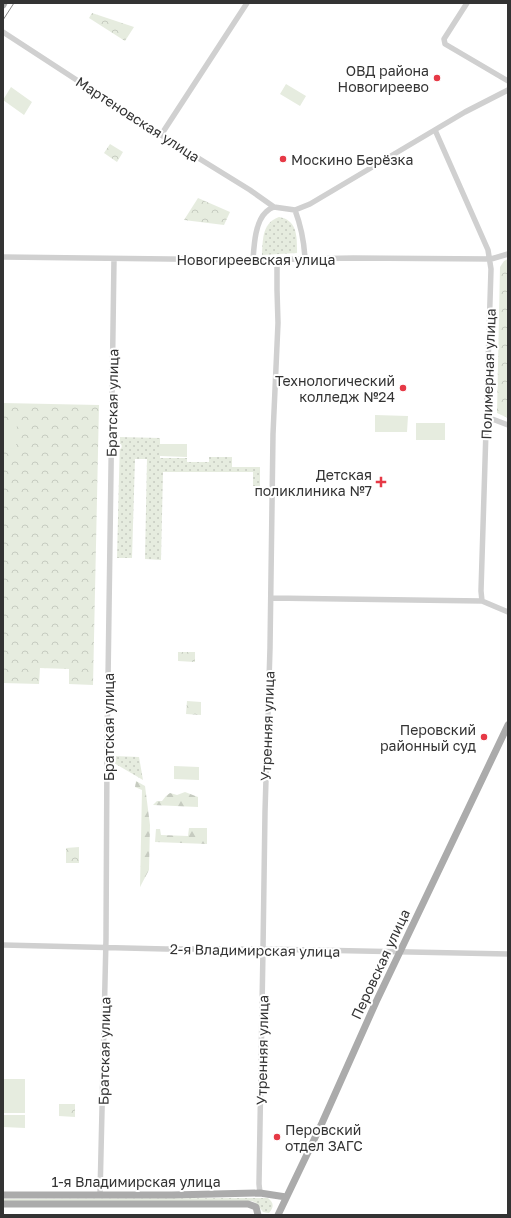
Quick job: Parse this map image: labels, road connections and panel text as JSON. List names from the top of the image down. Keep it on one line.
{"streets":{"main road":["Перовская улица","1-я Владимирская улица"],"street":["Мартеновская улица","Новогиреевская улица","Полимерная улица","Братская улица","Утренняя улица","2-я Владимирская улица"]},"crossings":[["Новогиреевская улица","Полимерная улица"],["Новогиреевская улица","Братская улица"],["Новогиреевская улица","Утренняя улица"],["Братская улица","2-я Владимирская улица"],["Братская улица","1-я Владимирская улица"],["Утренняя улица","2-я Владимирская улица"],["Утренняя улица","1-я Владимирская улица"],["2-я Владимирская улица","Перовская улица"],["Перовская улица","1-я Владимирская улица"]],"places":{"other":["ОВД района Новогиреево","Москино Берёзка","Технологический колледж №24","Перовский районный суд","Перовский отдел ЗАГС"],"health":["Детская поликлиника №7"]}}
